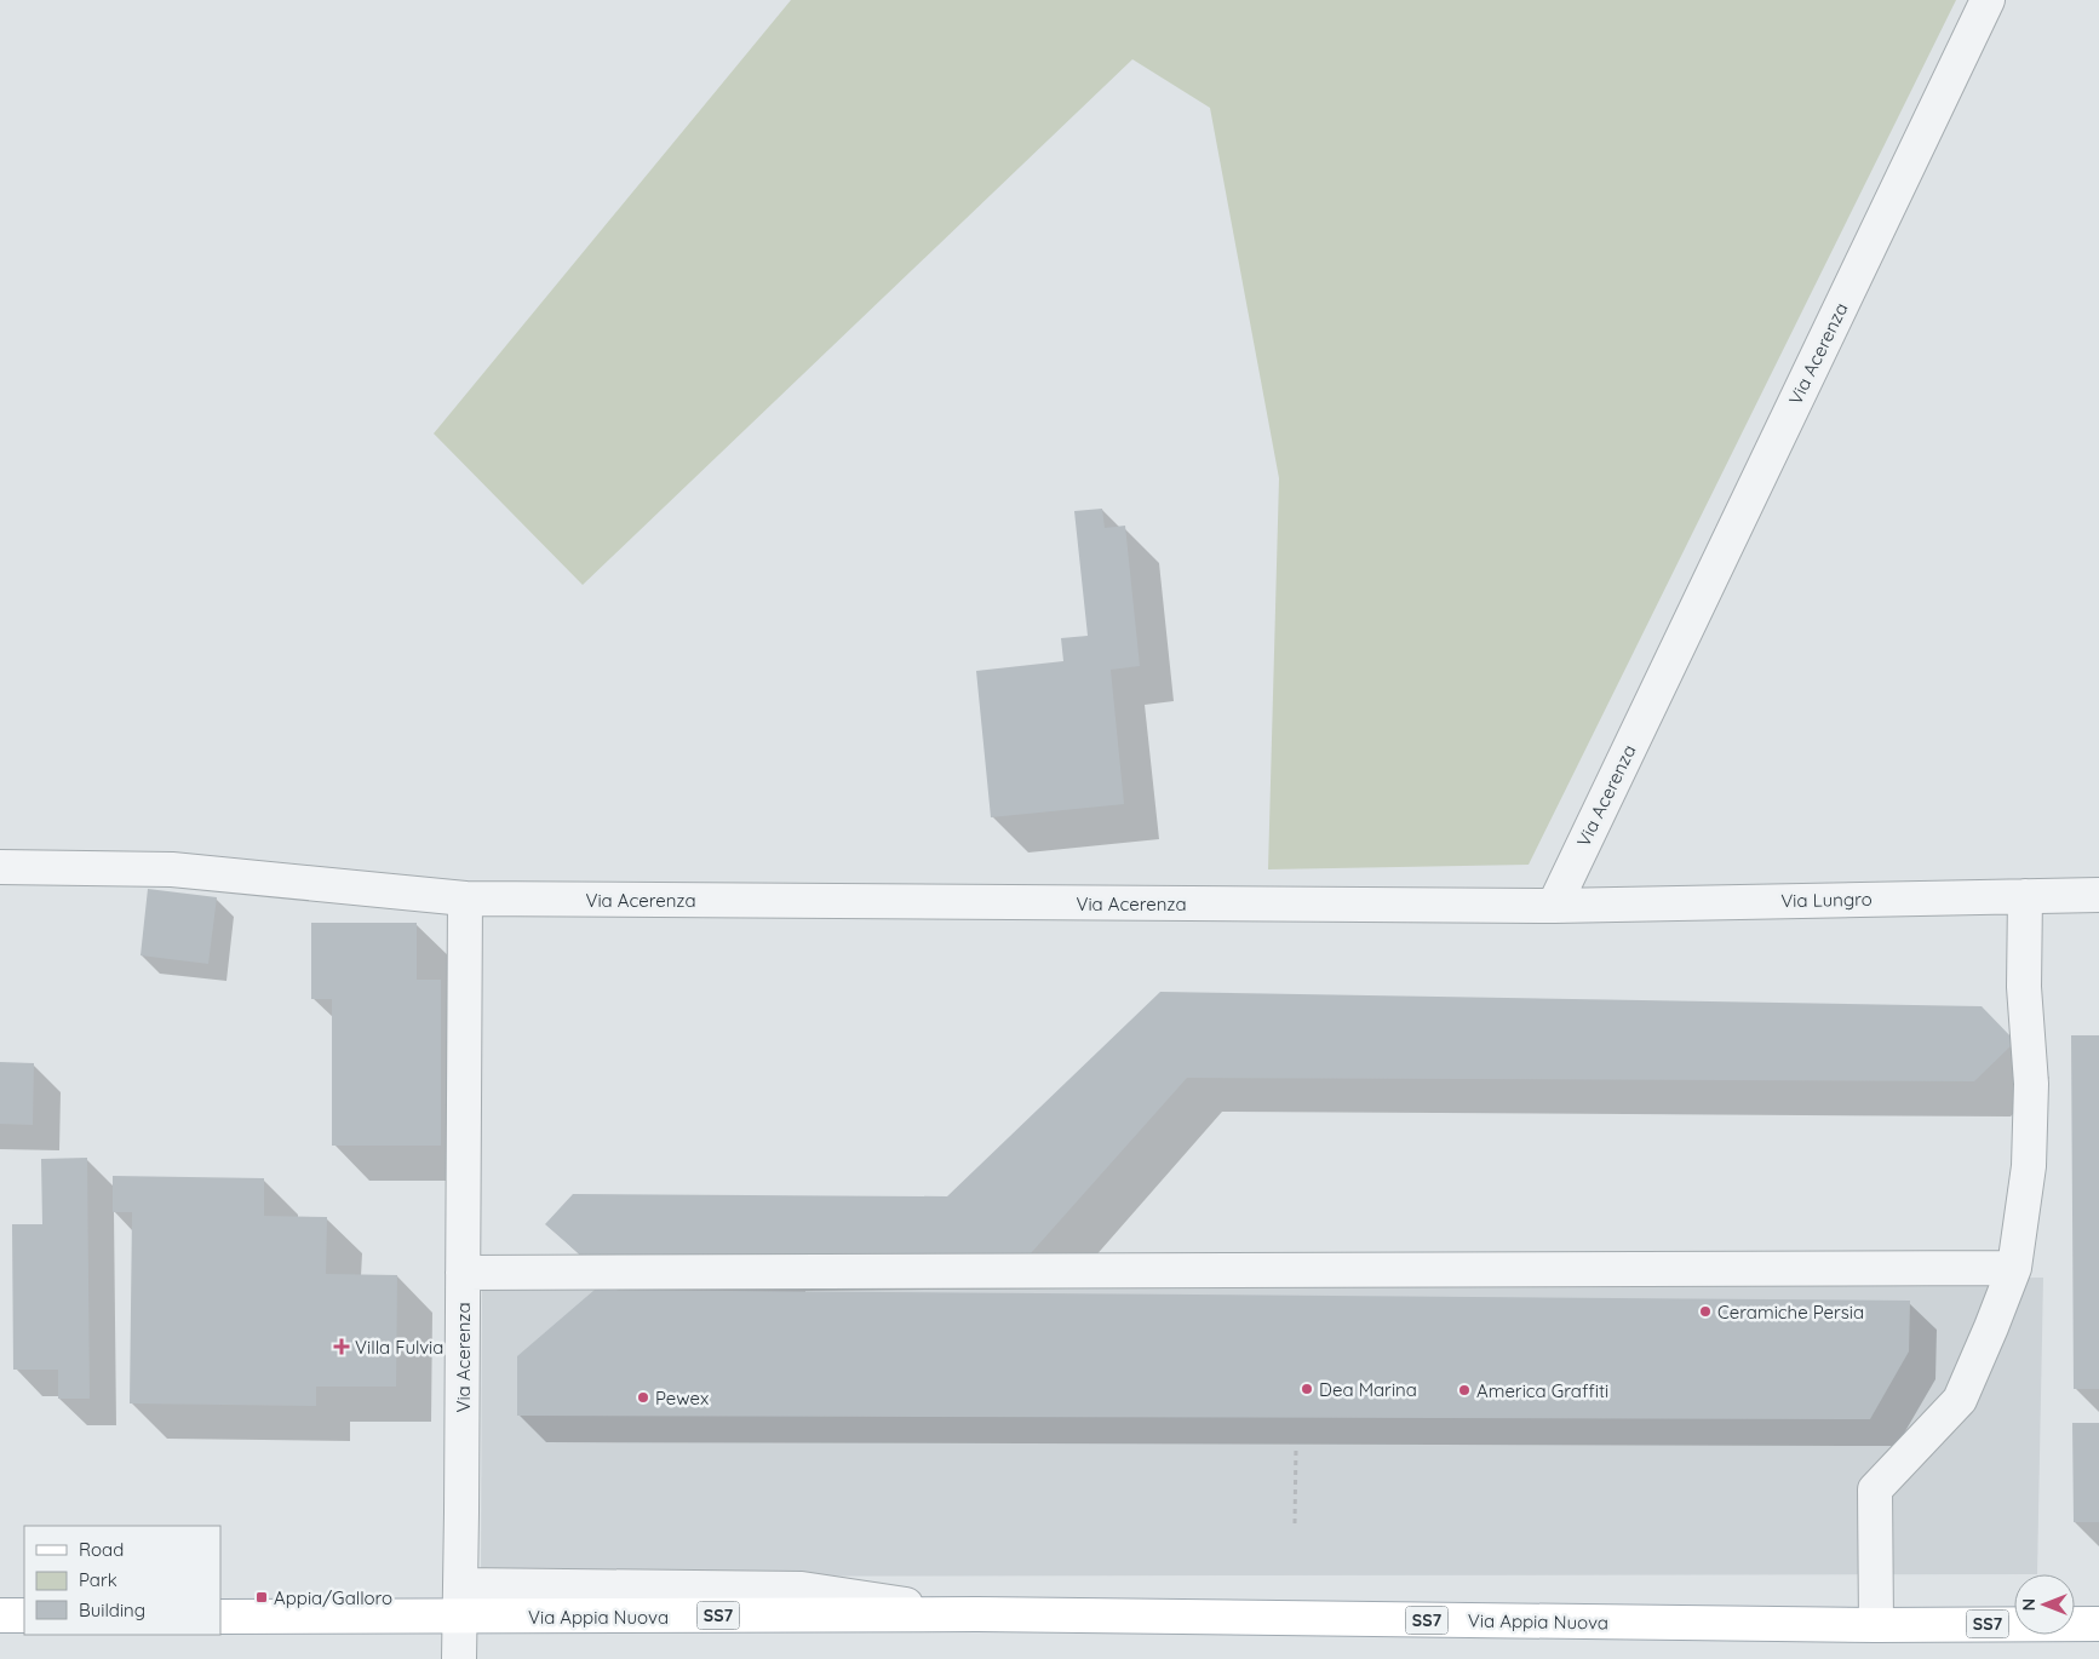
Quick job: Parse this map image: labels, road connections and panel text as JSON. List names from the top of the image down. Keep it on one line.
{"streets":{"main road":["SS7","Via Appia Nuova"],"street":["Via Acerenza","Via Lungro"]},"crossings":[["Via Acerenza","Via Lungro"],["Via Acerenza","Via Appia Nuova"]],"places":{"other":["Ceramiche Persia","Dea Marina","America Graffiti","Pewex"],"health":["Villa Fulvia"],"transit":["Appia/Galloro"]},"legend":["Road","Park","Building"],"north":"left"}
